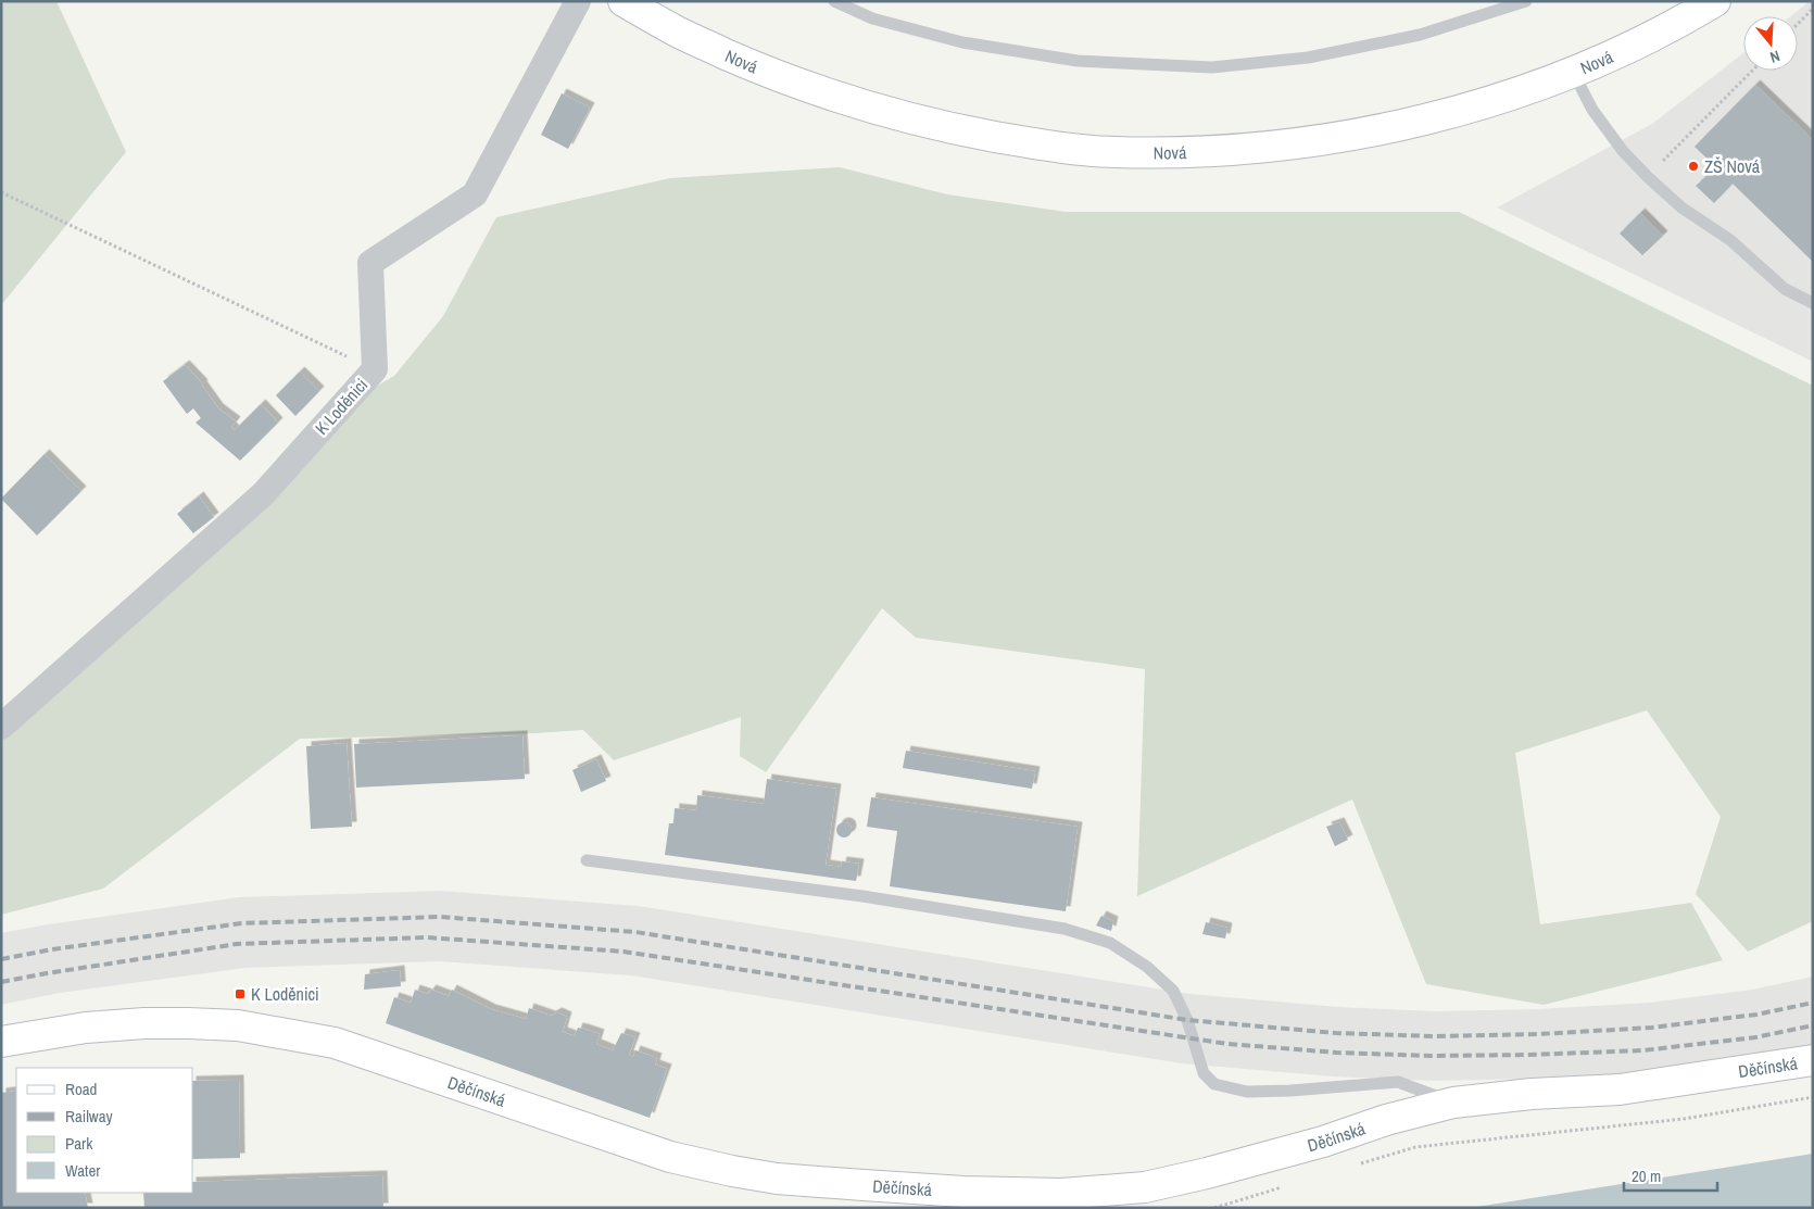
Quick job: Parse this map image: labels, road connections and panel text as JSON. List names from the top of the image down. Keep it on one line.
{"streets":{"main road":["Nová","Děčínská"],"street":["K Loděnici"]},"places":{"other":["ZŠ Nová"],"transit":["K Loděnici"]},"legend":["Road","Railway","Park","Water"],"scale_bar":"20 m","north":"bottom"}
